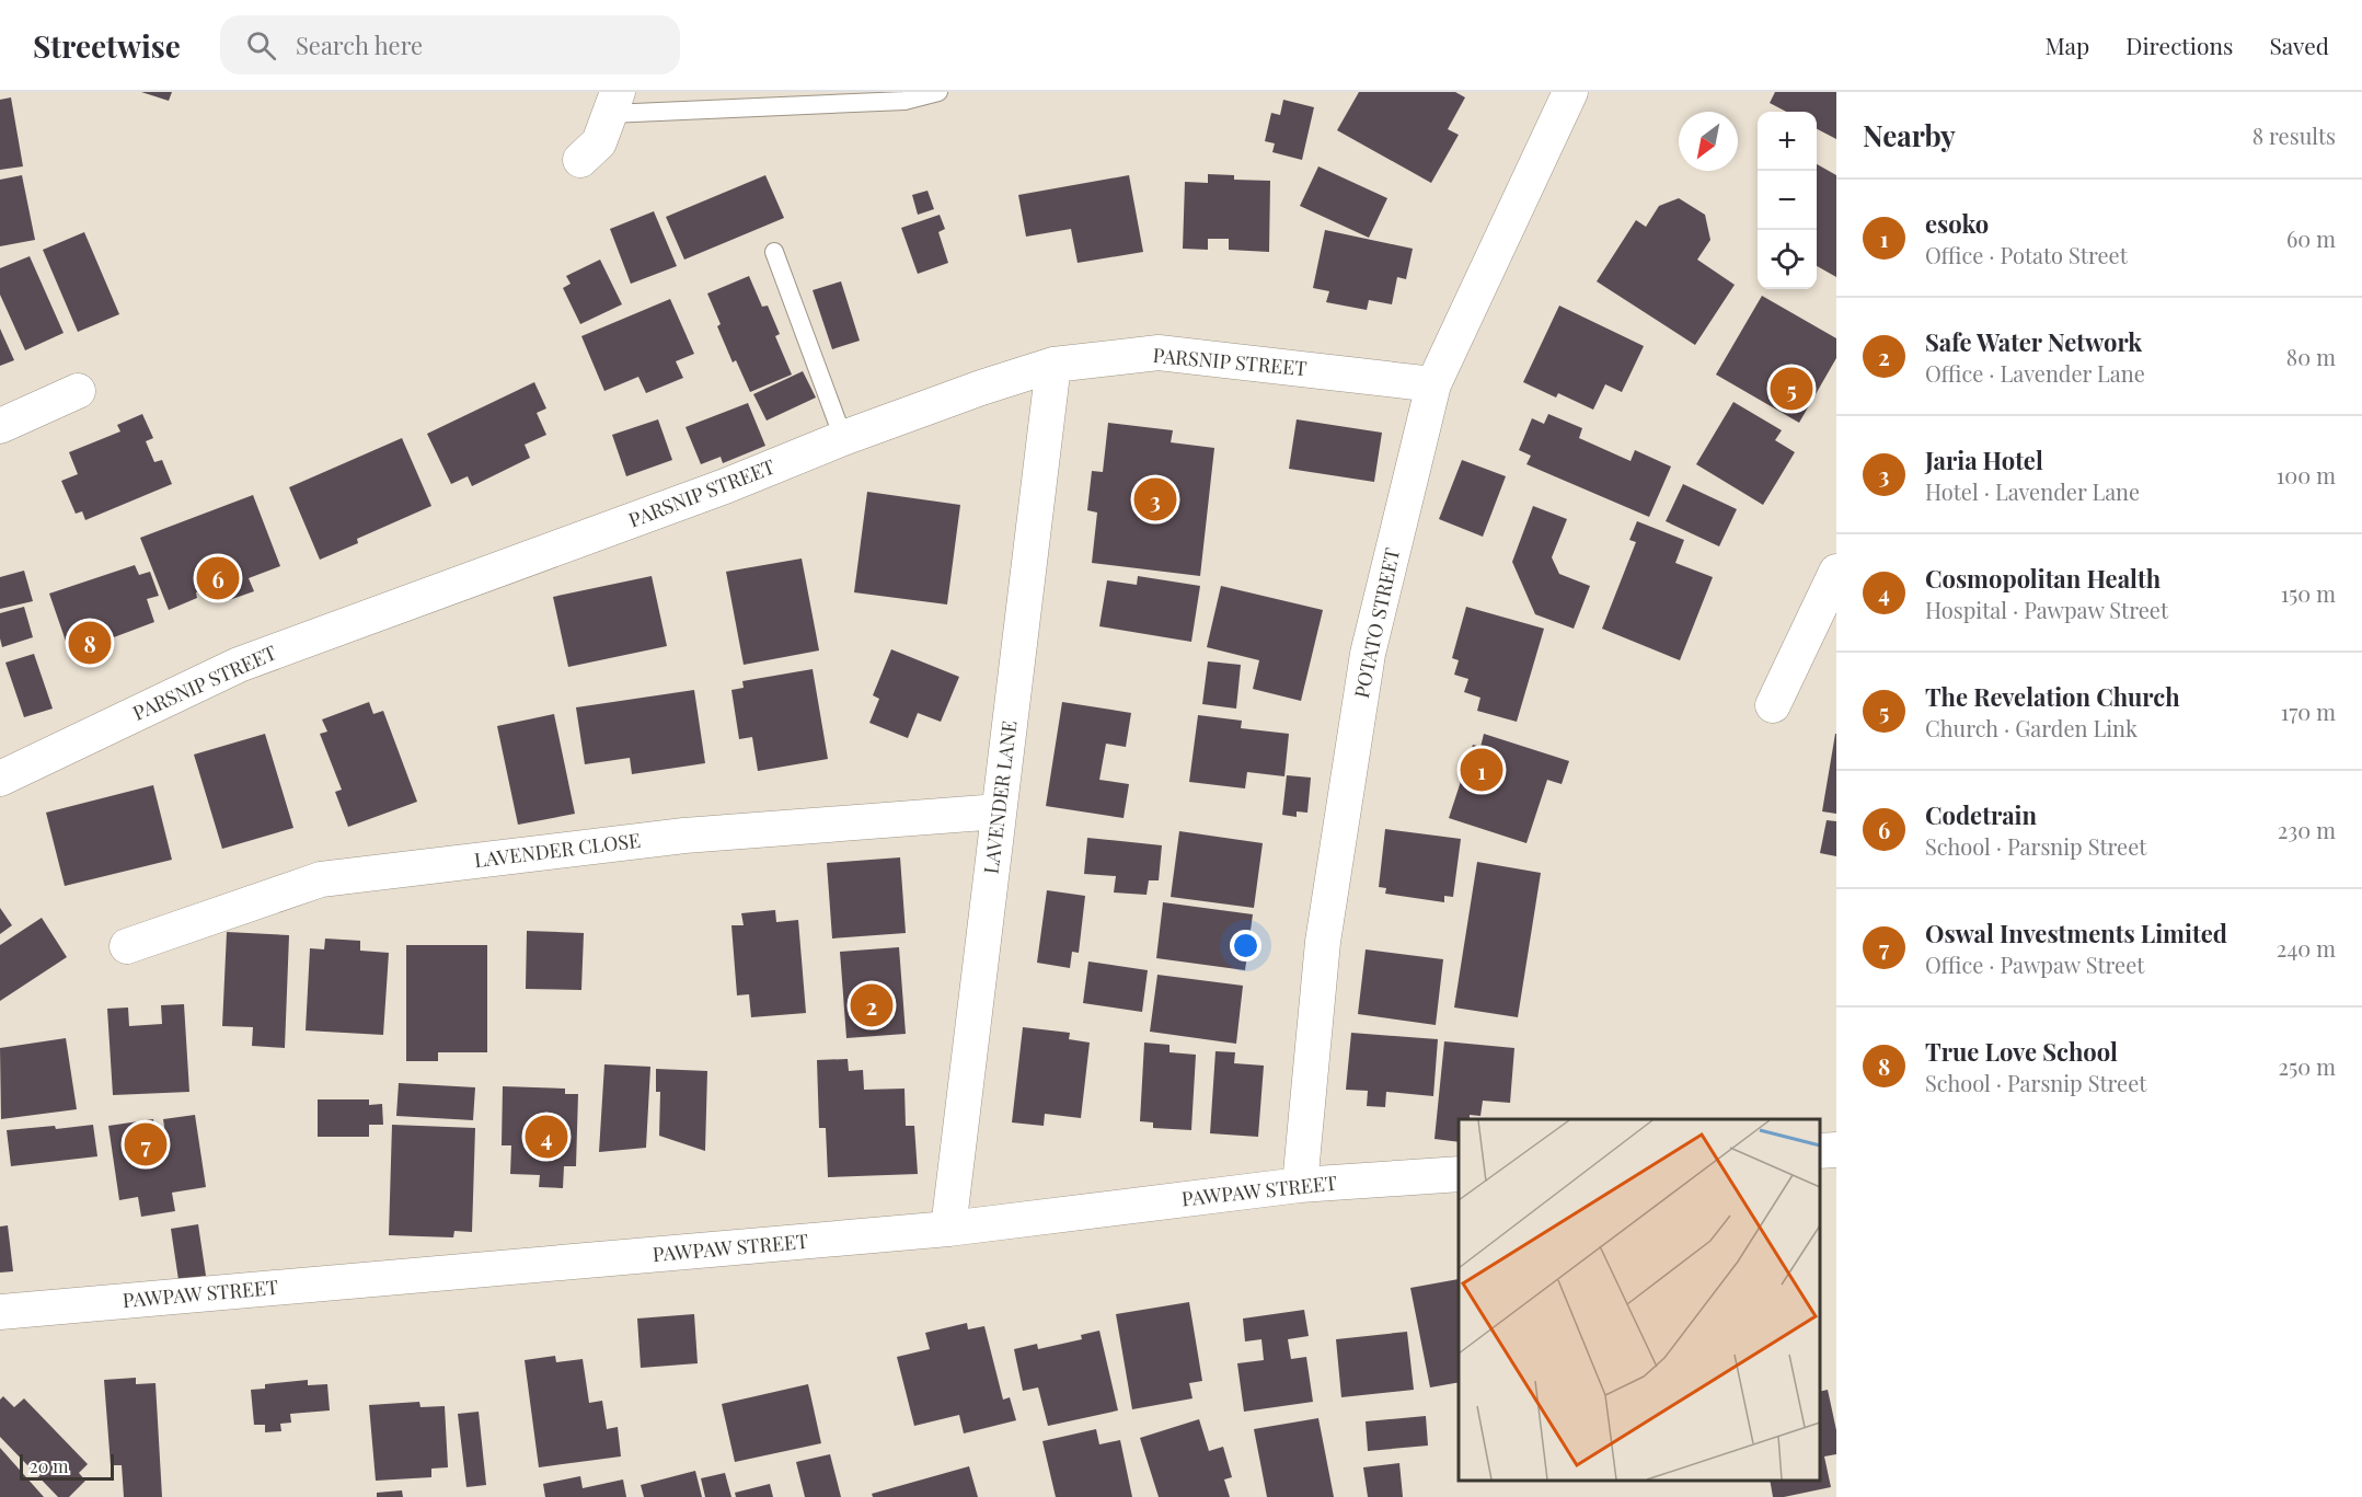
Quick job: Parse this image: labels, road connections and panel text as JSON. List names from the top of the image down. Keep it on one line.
{"streets":{"street":["PARSNIP STREET","POTATO STREET","LAVENDER LANE","LAVENDER CLOSE","PAWPAW STREET"]},"crossings":[["PARSNIP STREET","POTATO STREET"],["PARSNIP STREET","LAVENDER LANE"],["POTATO STREET","PAWPAW STREET"],["LAVENDER LANE","LAVENDER CLOSE"],["LAVENDER LANE","PAWPAW STREET"]],"scale_bar":"20 m","north":"bottom left","page":{"header":"Streetwise","search":"Search here","nav":["Map","Directions","Saved"],"heading":["Nearby","8 results"],"map_buttons":["+","−"],"list":[{"mark":"1","name":"esoko","note":"Office · Potato Street","value":"60 m"},{"mark":"2","name":"Safe Water Network","note":"Office · Lavender Lane","value":"80 m"},{"mark":"3","name":"Jaria Hotel","note":"Hotel · Lavender Lane","value":"100 m"},{"mark":"4","name":"Cosmopolitan Health","note":"Hospital · Pawpaw Street","value":"150 m"},{"mark":"5","name":"The Revelation Church","note":"Church · Garden Link","value":"170 m"},{"mark":"6","name":"Codetrain","note":"School · Parsnip Street","value":"230 m"},{"mark":"7","name":"Oswal Investments Limited","note":"Office · Pawpaw Street","value":"240 m"},{"mark":"8","name":"True Love School","note":"School · Parsnip Street","value":"250 m"}],"pins":["5","3","6","8","1","2","4","7"],"scale":"20 m"}}
